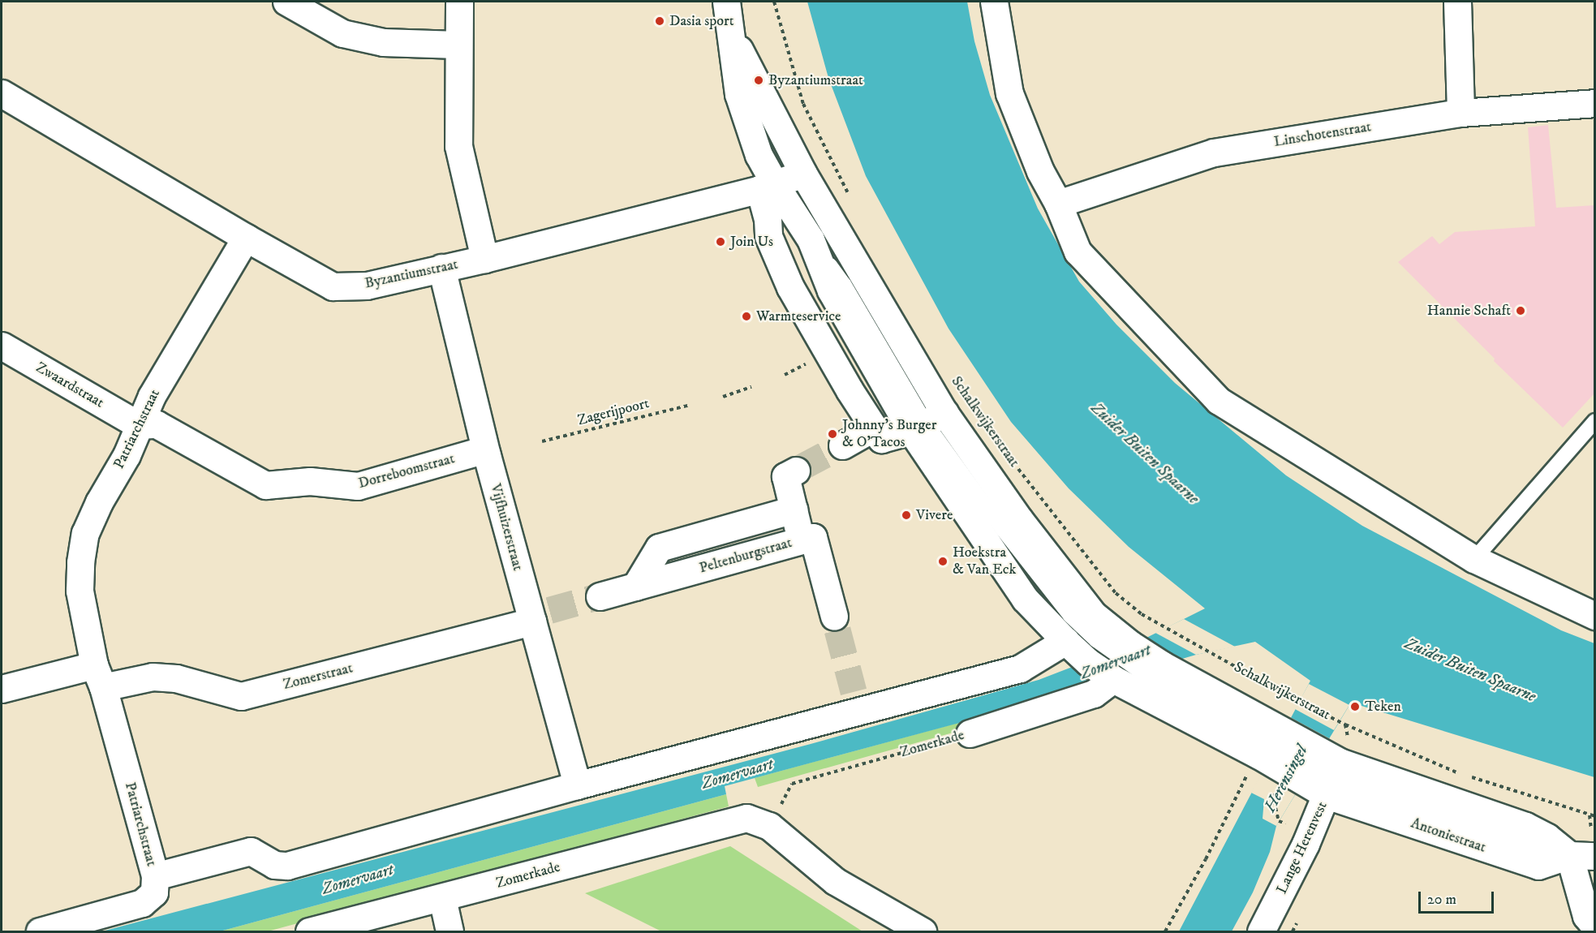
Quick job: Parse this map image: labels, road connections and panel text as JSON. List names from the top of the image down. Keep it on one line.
{"streets":{"street":["Linschotenstraat","Byzantiumstraat","Zwaardstraat","Schalkwijkerstraat","Patriarchstraat","Dorreboomstraat","Vijfhuizerstraat","Peltenburgstraat","Zomerstraat","Zomerkade","Antoniestraat","Lange Herenvest"],"path":["Zagerijpoort"]},"crossings":[["Byzantiumstraat","Schalkwijkerstraat"],["Byzantiumstraat","Patriarchstraat"],["Byzantiumstraat","Vijfhuizerstraat"],["Zwaardstraat","Patriarchstraat"],["Zwaardstraat","Dorreboomstraat"],["Schalkwijkerstraat","Zomerkade"],["Schalkwijkerstraat","Antoniestraat"],["Schalkwijkerstraat","Lange Herenvest"],["Patriarchstraat","Dorreboomstraat"],["Patriarchstraat","Zomerstraat"],["Dorreboomstraat","Vijfhuizerstraat"],["Vijfhuizerstraat","Zomerstraat"],["Antoniestraat","Lange Herenvest"]],"water":["Zuider Buiten Spaarne","Zomervaart","Herensingel"],"places":["Dasia sport","Byzantiumstraat","Join Us","Hannie Schaft","Warmteservice","Johnny's Burger & O'Tacos","Vivere","Hoekstra & Van Eck","Teken"],"scale_bar":"20 m"}
